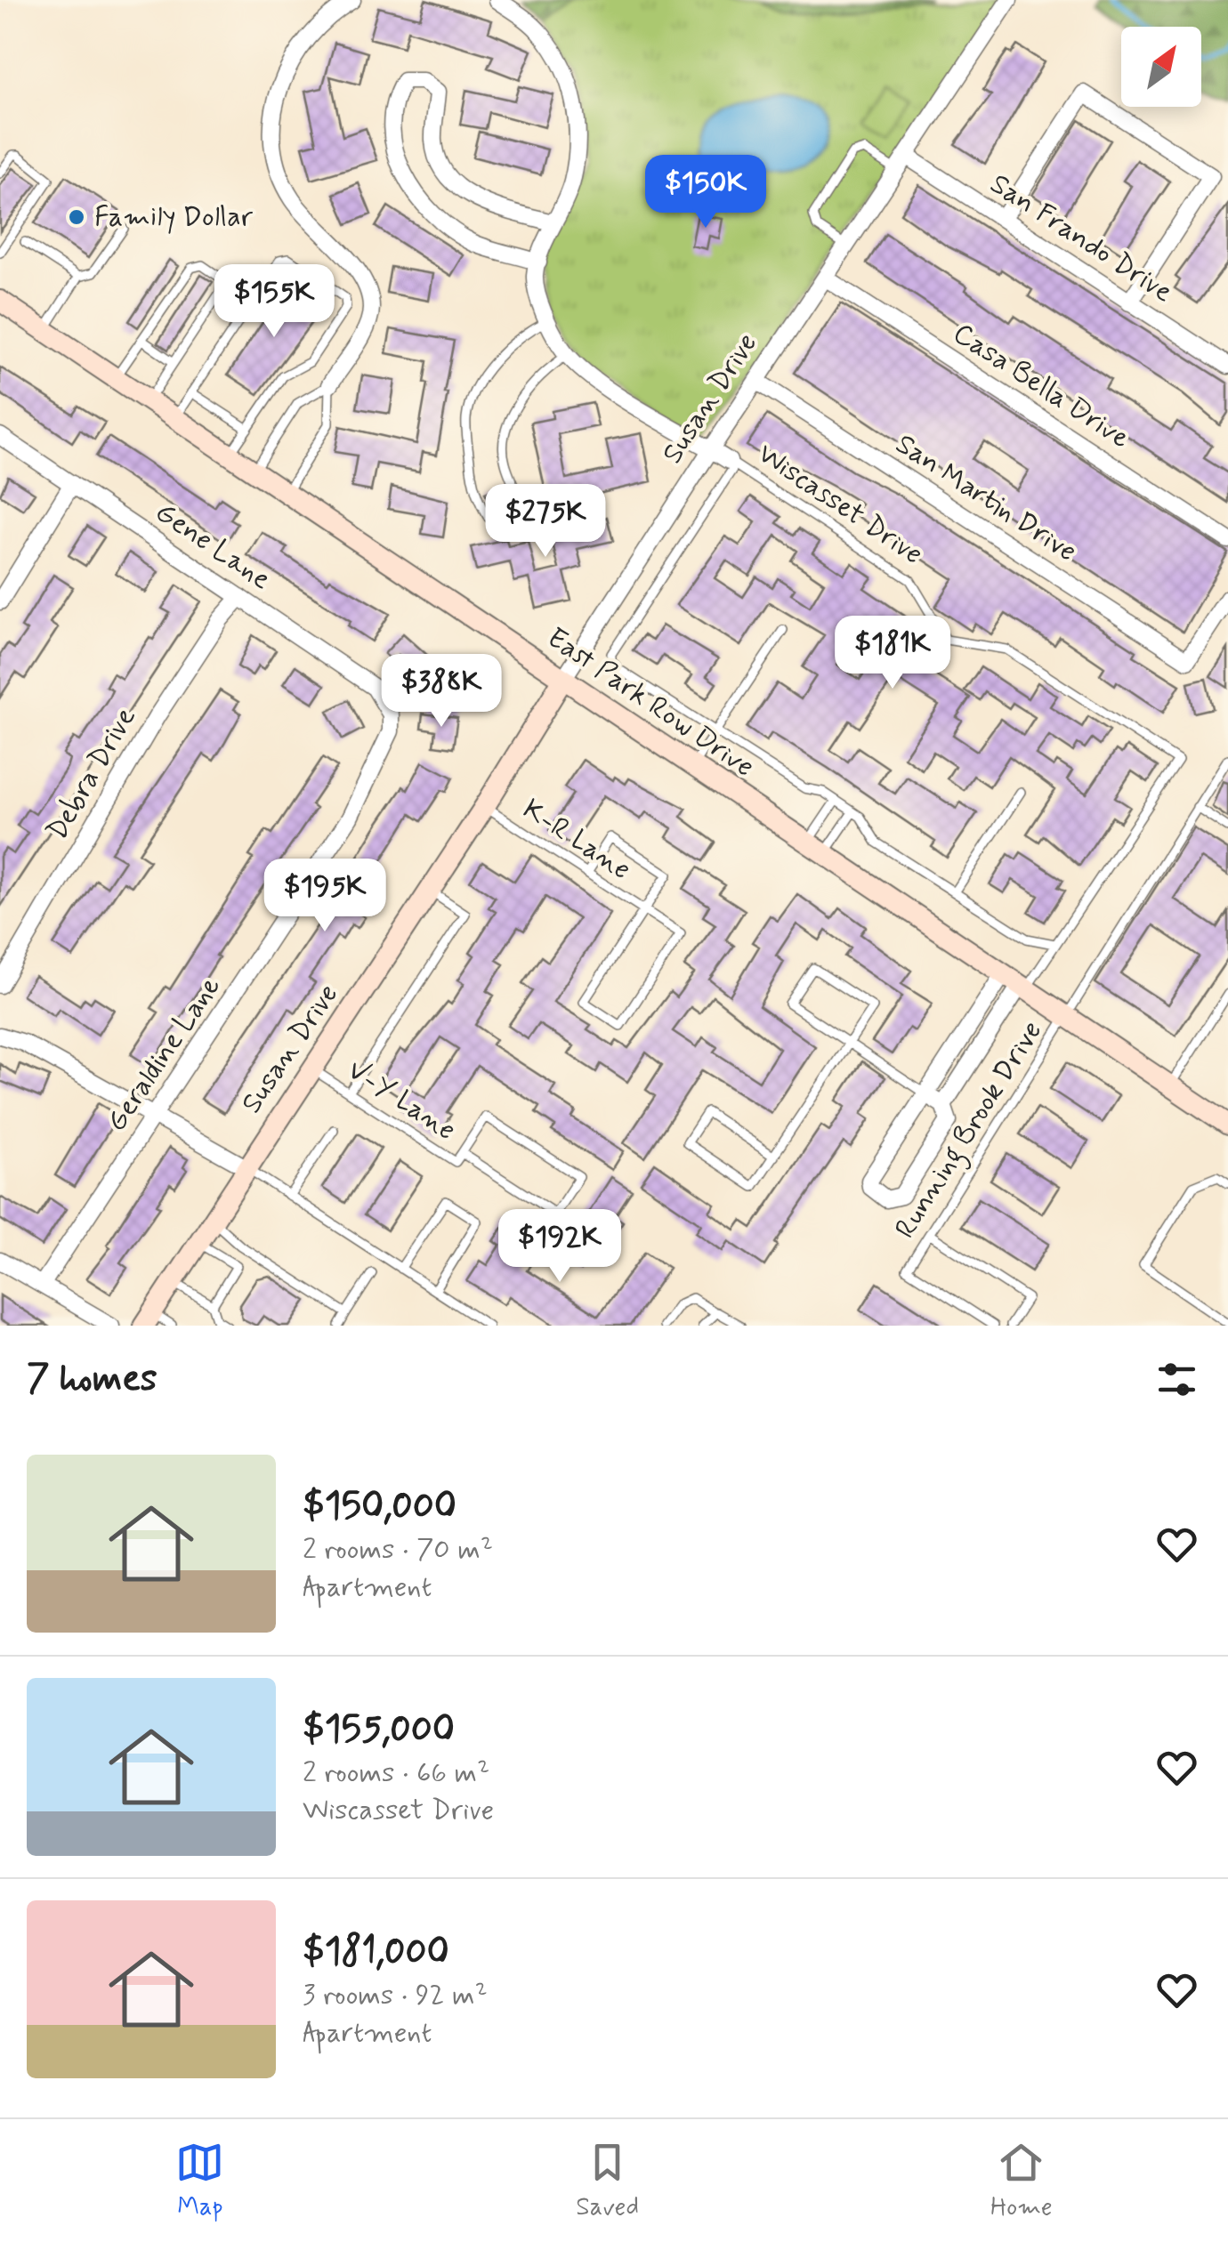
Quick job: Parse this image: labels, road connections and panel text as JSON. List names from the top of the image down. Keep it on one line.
{"streets":{"main road":["Susan Drive","East Park Row Drive"],"street":["San Frando Drive","Casa Bella Drive","San Martin Drive","Wiscasset Drive","Gene Lane","Debra Drive","Geraldine Lane"],"lane":["K-R Lane","V-Y Lane","Running Brook Drive"]},"crossings":[["San Frando Drive","Susan Drive"],["Casa Bella Drive","Susan Drive"],["Susan Drive","San Martin Drive"],["Susan Drive","Wiscasset Drive"],["Susan Drive","East Park Row Drive"],["Susan Drive","K-R Lane"],["Susan Drive","V-Y Lane"],["Wiscasset Drive","East Park Row Drive"],["Gene Lane","Debra Drive"],["Gene Lane","Geraldine Lane"],["East Park Row Drive","Running Brook Drive"]],"places":["Family Dollar"],"north":"top right","page":{"price":["$150K","$155K","$275K","$181K","$388K","$195K","$192K"],"heading":"7 homes","list":[{"name":"$150,000","note":"2 rooms · 70 m² · Apartment"},{"name":"$155,000","note":"2 rooms · 66 m² · Wiscasset Drive"},{"name":"$181,000","note":"3 rooms · 92 m² · Apartment"}],"tabs":["Map","Saved","Home"]}}
